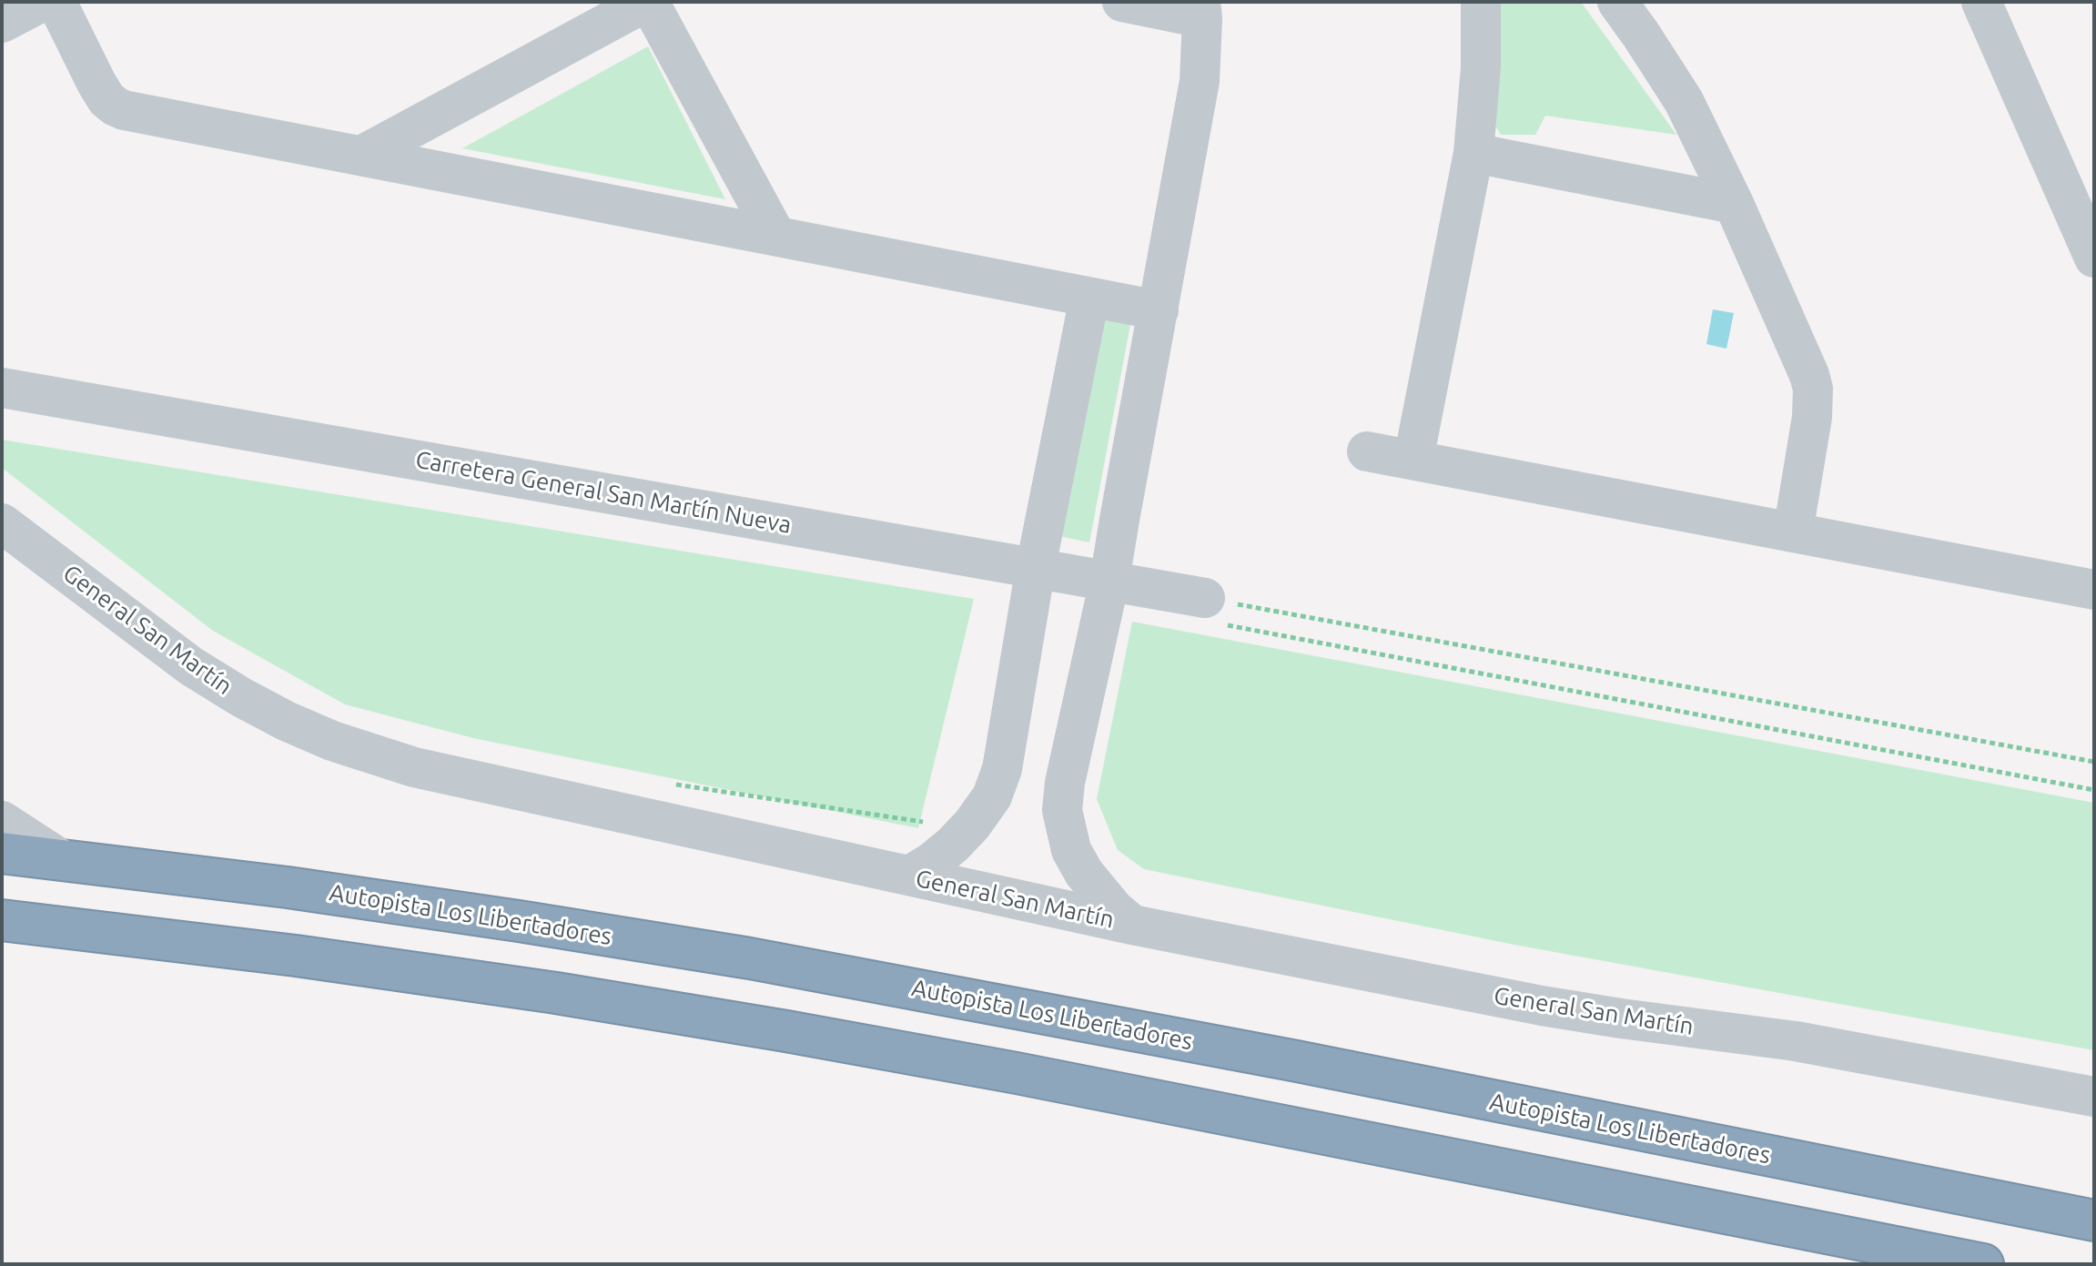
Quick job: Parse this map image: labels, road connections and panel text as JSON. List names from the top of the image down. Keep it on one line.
{"streets":{"highway":["Autopista Los Libertadores"],"street":["Carretera General San Martín Nueva","General San Martín"]}}
